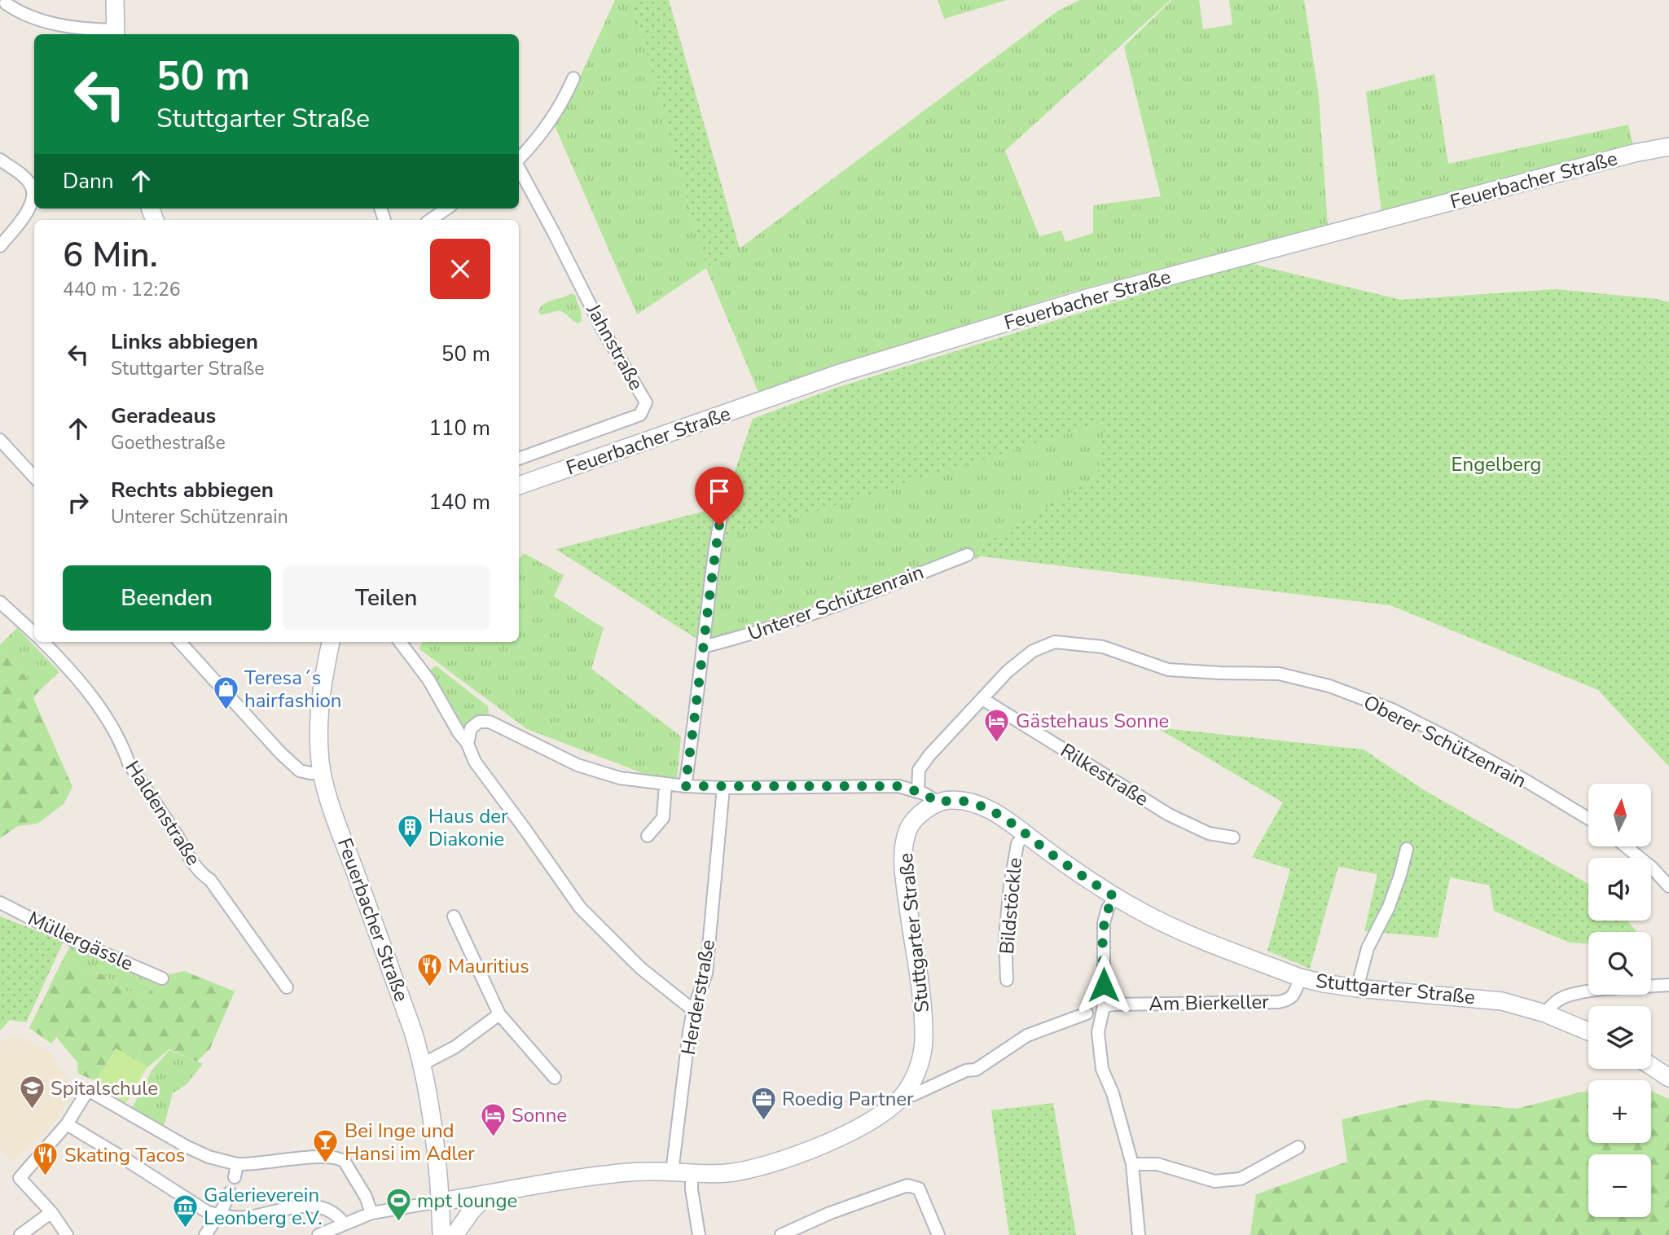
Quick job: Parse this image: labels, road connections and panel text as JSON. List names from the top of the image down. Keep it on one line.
{"streets":{"main road":["Feuerbacher Straße","Stuttgarter Straße"],"street":["Jahnstraße","Unterer Schützenrain","Oberer Schützenrain","Rilkestraße","Haldenstraße","Bildstöckle","Müllergässle","Herderstraße","Am Bierkeller"]},"crossings":[["Feuerbacher Straße","Stuttgarter Straße"],["Oberer Schützenrain","Rilkestraße"],["Bildstöckle","Stuttgarter Straße"],["Stuttgarter Straße","Herderstraße"],["Stuttgarter Straße","Am Bierkeller"]],"parks":["Engelberg"],"places":{"shop":["Teresa´s hairfashion"],"hotel":["Gästehaus Sonne","Sonne"],"building":["Haus der Diakonie"],"restaurant":["Mauritius","Skating Tacos"],"school or university":["Spitalschule"],"office":["Roedig Partner"],"bar":["Bei Inge und Hansi im Adler"],"sports":["mpt lounge"],"museum":["Galerieverein Leonberg e.V."]},"north":"top","page":{"turn":["50 m","Stuttgarter Straße"],"then":"Dann","heading":["6 Min.","440 m · 12:26"],"list":[{"name":"Links abbiegen","note":"Stuttgarter Straße","value":"50 m"},{"name":"Geradeaus","note":"Goethestraße","value":"110 m"},{"name":"Rechts abbiegen","note":"Unterer Schützenrain","value":"140 m"}],"buttons":["Beenden","Teilen"],"map_buttons":["+","−"]}}
